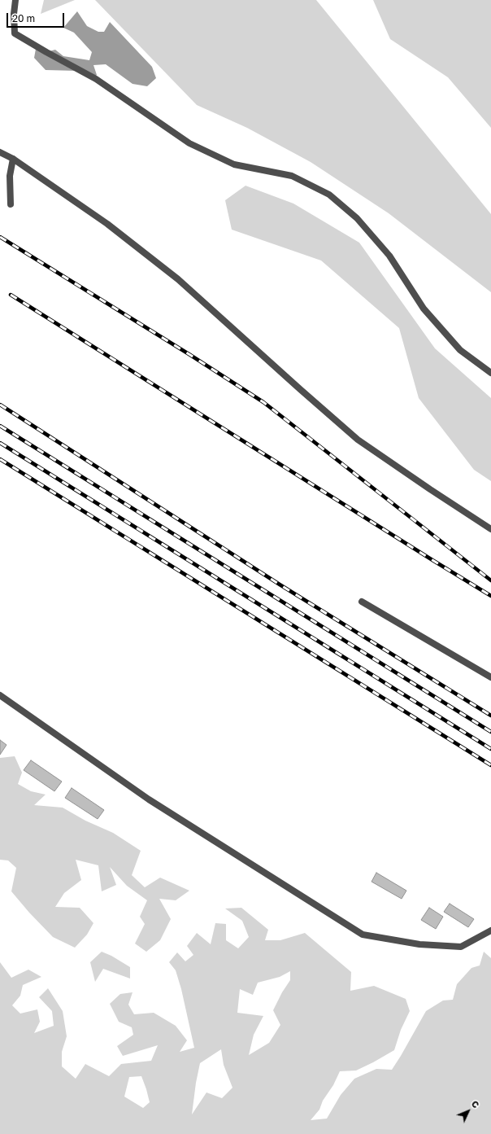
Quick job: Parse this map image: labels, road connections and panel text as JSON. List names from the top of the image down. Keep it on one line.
{"scale_bar":"20 m","north":"top right"}
